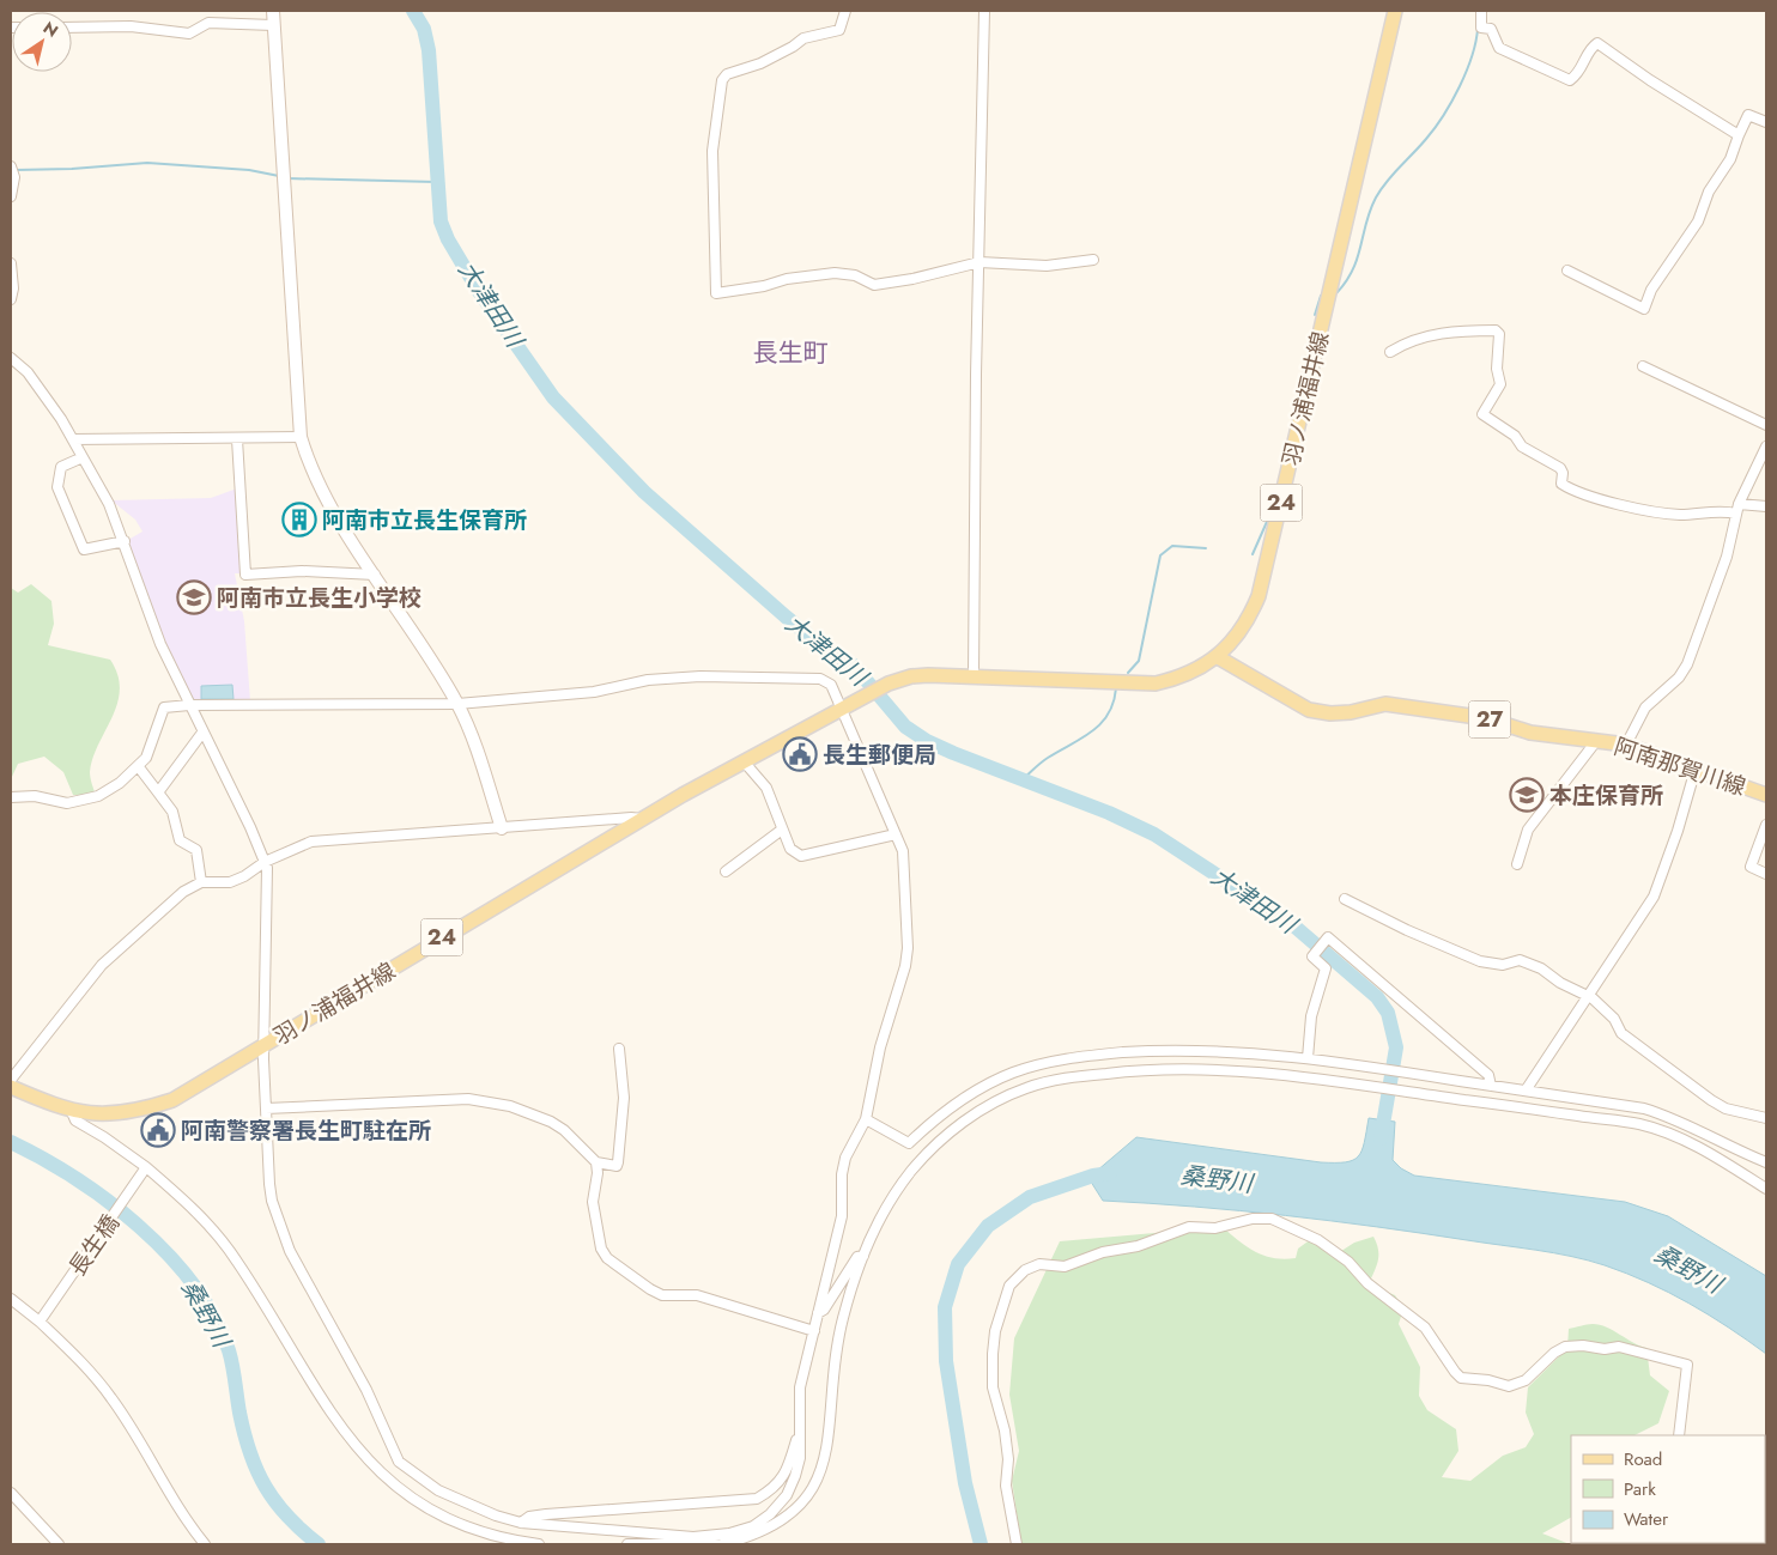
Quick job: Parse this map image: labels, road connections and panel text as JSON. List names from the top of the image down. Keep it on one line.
{"streets":{"main road":["羽ノ浦福井線","24","27","阿南那賀川線"],"street":["長生橋"]},"crossings":[["羽ノ浦福井線","阿南那賀川線"]],"districts":["長生町"],"water":["大津田川","桑野川"],"places":{"building":["阿南市立長生保育所"],"school or university":["阿南市立長生小学校","本庄保育所"],"public building":["長生郵便局","阿南警察署長生町駐在所"]},"legend":["Road","Park","Water"],"north":"top right"}
